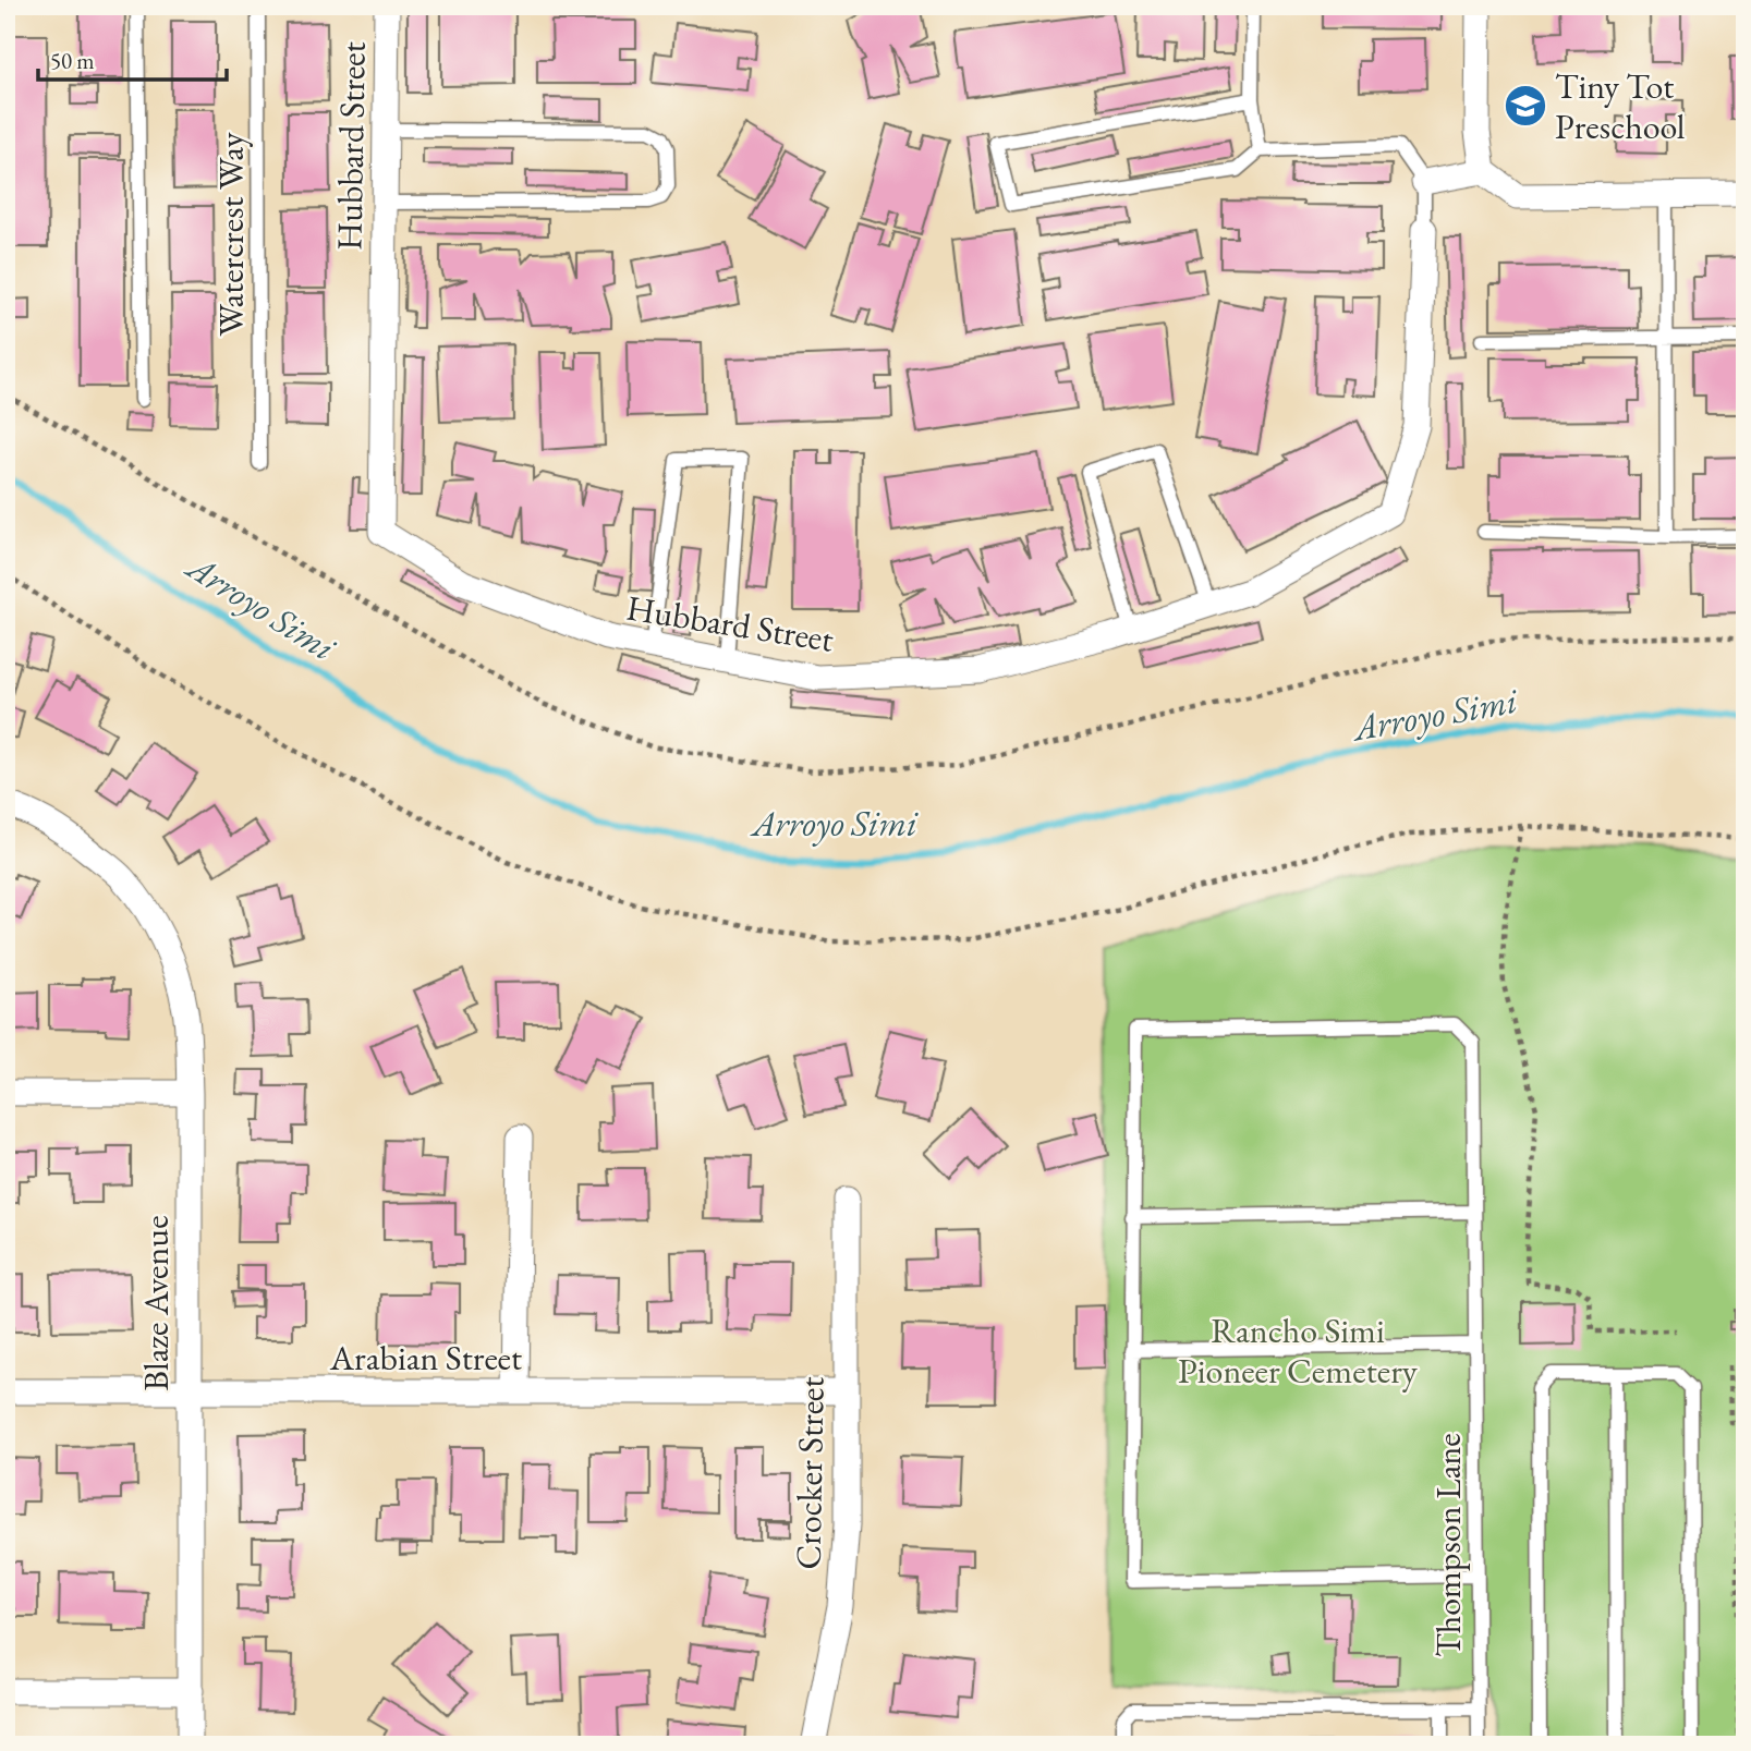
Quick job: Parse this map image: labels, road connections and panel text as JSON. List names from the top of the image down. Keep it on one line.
{"streets":{"street":["Hubbard Street","Blaze Avenue","Arabian Street","Crocker Street"],"lane":["Watercrest Way","Thompson Lane"]},"crossings":[["Blaze Avenue","Arabian Street"],["Arabian Street","Crocker Street"]],"water":["Arroyo Simi"],"parks":["Rancho Simi Pioneer Cemetery"],"places":{"school or university":["Tiny Tot Preschool"]},"scale_bar":"50 m"}
